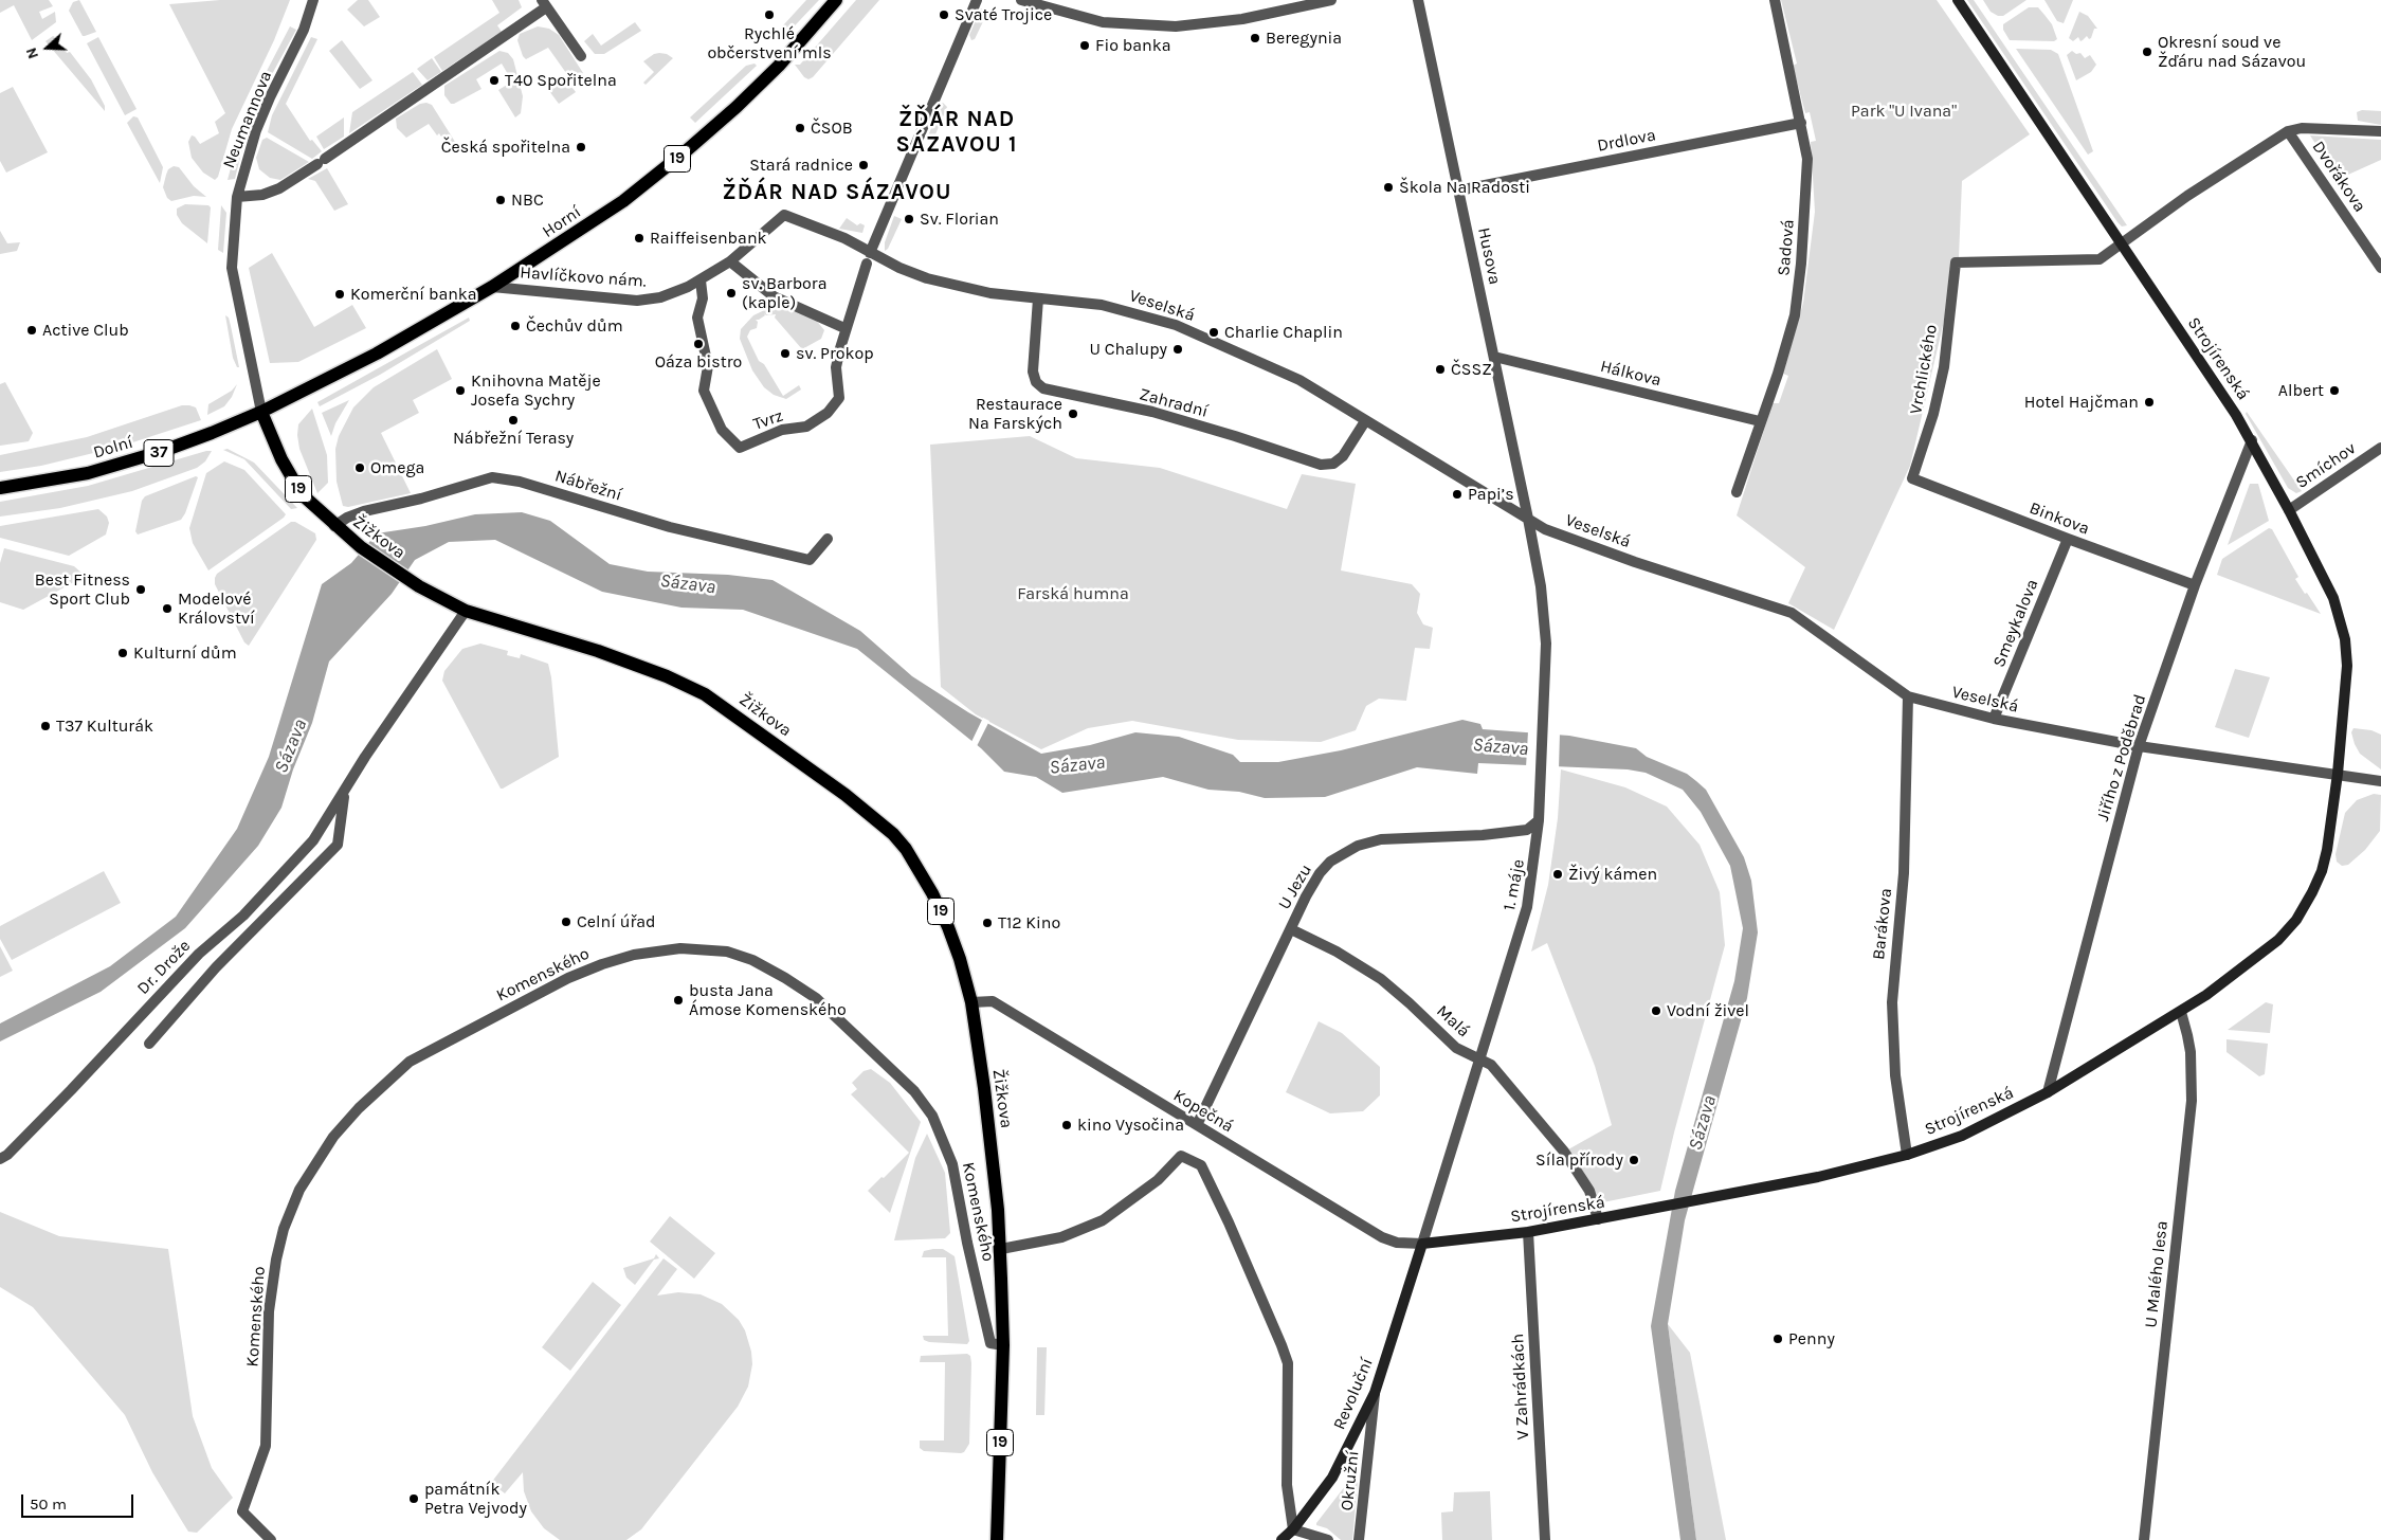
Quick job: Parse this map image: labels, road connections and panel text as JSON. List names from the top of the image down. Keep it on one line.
{"streets":{"main road":["19","Horní","Dolní","37","Žižkova"],"street":["Neumannova","Drdlova","Dvořákova","Sadová","Husova","Havlíčkovo nám.","Veselská","Strojírenská","Vrchlického","Hálkova","Zahradní","Tvrz","Smíchov","Nábřežní","Binkova","Smeykalova","Jiřího z Poděbrad","1. máje","U Jezu","Barákova","Dr. Drože","Komenského","Malá","Kopečná","U Malého lesa","V Zahrádkách","Revoluční","Okružní"]},"crossings":[["Neumannova","Horní"],["Neumannova","Dolní"],["Neumannova","Žižkova"],["Drdlova","Sadová"],["Drdlova","Husova"],["19","Žižkova"],["19","Komenského"],["Horní","Havlíčkovo nám."],["Horní","Dolní"],["Horní","Žižkova"],["Sadová","Hálkova"],["Husova","Veselská"],["Husova","Hálkova"],["Husova","1. máje"],["Havlíčkovo nám.","Veselská"],["Havlíčkovo nám.","Tvrz"],["Veselská","Strojírenská"],["Veselská","Zahradní"],["Veselská","Tvrz"],["Veselská","Smeykalova"],["Veselská","Jiřího z Poděbrad"],["Veselská","1. máje"],["Veselská","Barákova"],["Strojírenská","Vrchlického"],["Strojírenská","Smíchov"],["Strojírenská","Jiřího z Poděbrad"],["Strojírenská","1. máje"],["Strojírenská","Barákova"],["Strojírenská","Malá"],["Strojírenská","Kopečná"],["Strojírenská","U Malého lesa"],["Strojírenská","V Zahrádkách"],["Strojírenská","Revoluční"],["Vrchlického","Binkova"],["Dolní","Žižkova"],["Nábřežní","Žižkova"],["Binkova","Smeykalova"],["Binkova","Jiřího z Poděbrad"],["Žižkova","Dr. Drože"],["Žižkova","Komenského"],["Žižkova","Kopečná"],["1. máje","U Jezu"],["1. máje","Malá"],["1. máje","Kopečná"],["1. máje","Revoluční"],["U Jezu","Malá"],["U Jezu","Kopečná"],["Kopečná","Revoluční"],["Revoluční","Okružní"]],"districts":["ŽĎÁR NAD SÁZAVOU 1","ŽĎÁR NAD SÁZAVOU"],"water":["Sázava"],"parks":["Park \"U Ivana\"","Farská humna"],"places":["Rychlé občerstvení mls","Svaté Trojice","Beregynia","Fio banka","Okresní soud ve Žďáru nad Sázavou","T40 Spořitelna","ČSOB","Česká spořitelna","Stará radnice","Škola Na Radosti","NBC","Sv. Florian","Raiffeisenbank","sv. Barbora (kaple)","Komerční banka","Čechův dům","Active Club","Charlie Chaplin","Oáza bistro","U Chalupy","sv. Prokop","ČSSZ","Knihovna Matěje Josefa Sychry","Albert","Hotel Hajčman","Restaurace Na Farských","Nábřežní Terasy","Omega","Papi’s","Best Fitness Sport Club","Modelové Království","Kulturní dům","T37 Kulturák","Živý kámen","Celní úřad","T12 Kino","busta Jana Ámose Komenského","Vodní živel","kino Vysočina","Síla přírody","Penny","památník Petra Vejvody"],"scale_bar":"50 m","north":"left"}
